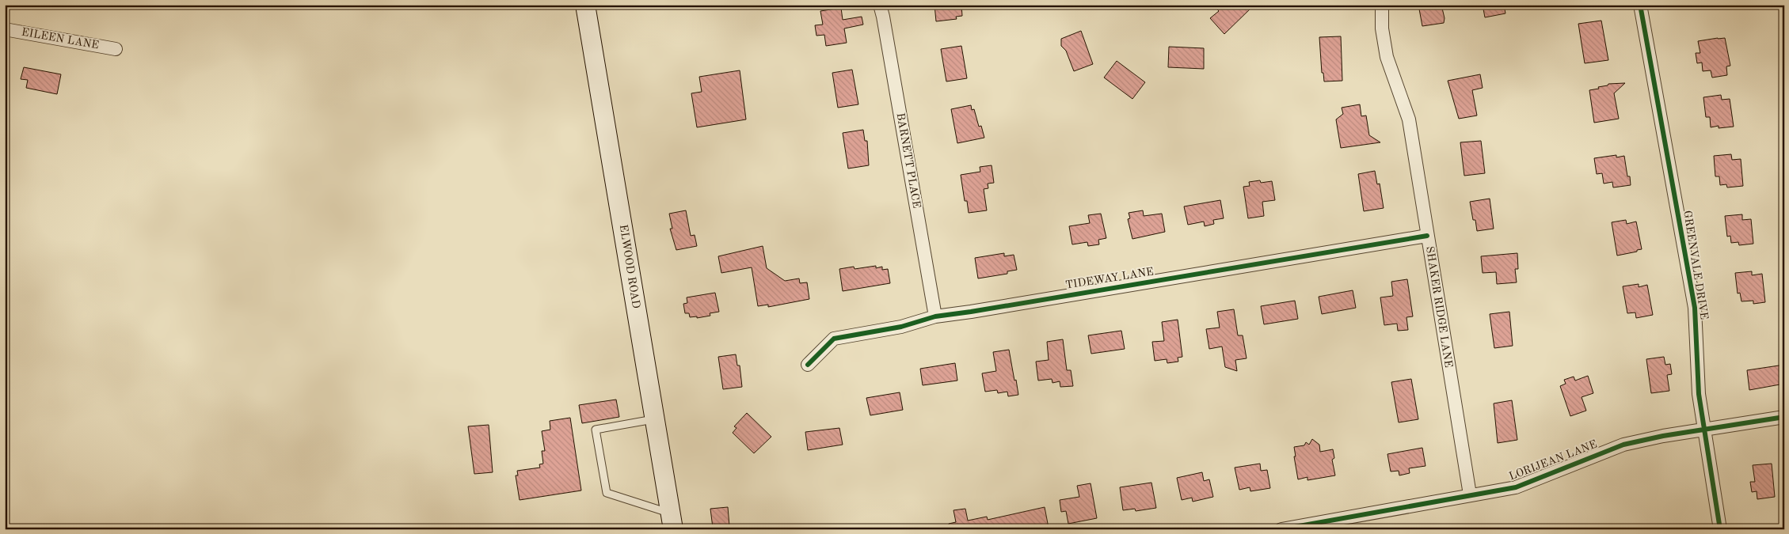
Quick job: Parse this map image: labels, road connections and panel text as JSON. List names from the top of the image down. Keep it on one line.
{"streets":{"main road":["ELWOOD ROAD"],"street":["EILEEN LANE","BARNETT PLACE","GREENVALE DRIVE","TIDEWAY LANE","SHAKER RIDGE LANE","LORIJEAN LANE"]},"crossings":[["BARNETT PLACE","TIDEWAY LANE"],["GREENVALE DRIVE","LORIJEAN LANE"],["TIDEWAY LANE","SHAKER RIDGE LANE"],["SHAKER RIDGE LANE","LORIJEAN LANE"]]}
